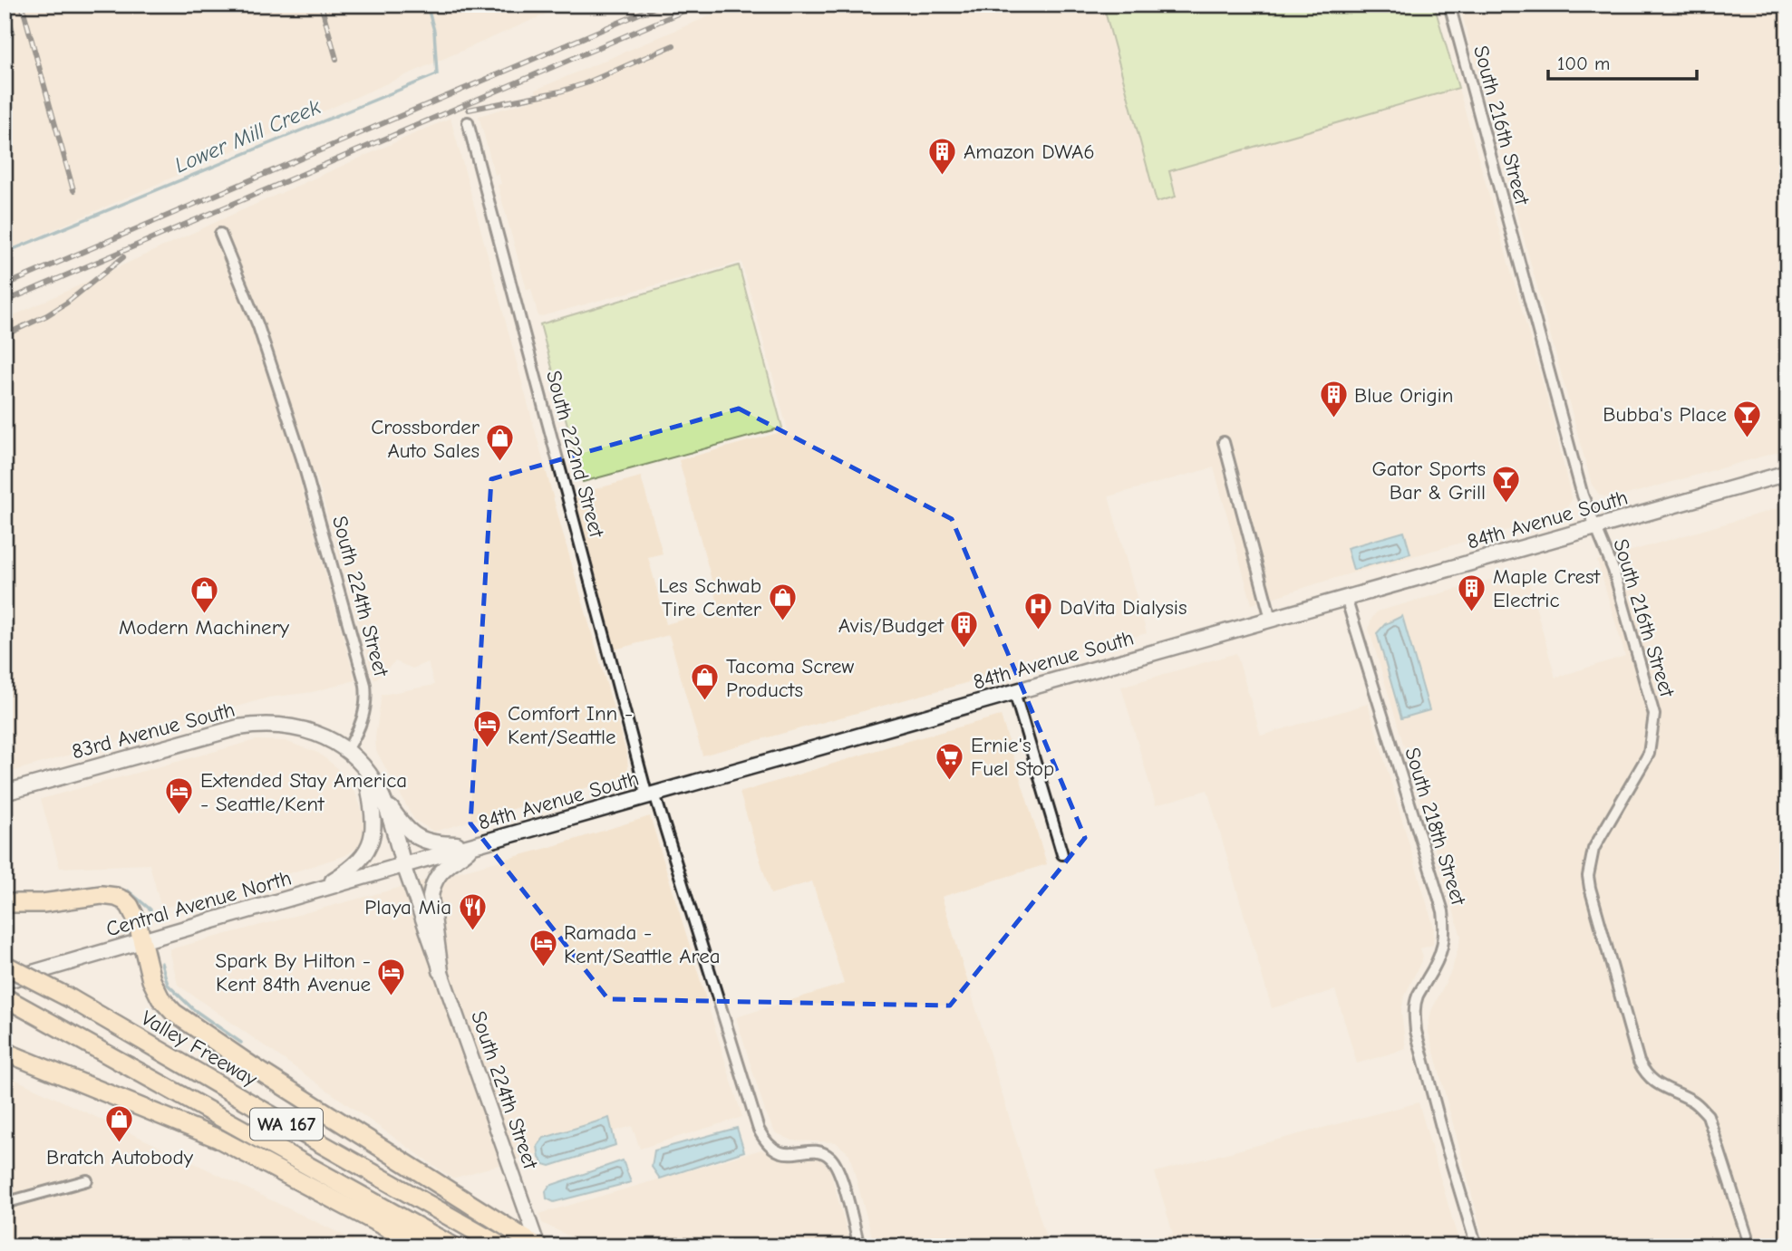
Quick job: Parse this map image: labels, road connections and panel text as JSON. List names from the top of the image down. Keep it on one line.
{"streets":{"highway":["Valley Freeway","WA 167"],"main road":["84th Avenue South","South 224th Street","83rd Avenue South","Central Avenue North"],"street":["South 216th Street","South 222nd Street","South 218th Street"]},"crossings":[["South 216th Street","84th Avenue South"],["South 222nd Street","84th Avenue South"],["84th Avenue South","South 224th Street"],["84th Avenue South","South 218th Street"],["84th Avenue South","Central Avenue North"],["South 224th Street","83rd Avenue South"],["South 224th Street","Central Avenue North"]],"water":["Lower Mill Creek"],"places":{"building":["Amazon DWA6","Blue Origin","Maple Crest Electric","Avis/Budget"],"bar":["Bubba's Place","Gator Sports Bar & Grill"],"shop":["Crossborder Auto Sales","Modern Machinery","Les Schwab Tire Center","Tacoma Screw Products","Bratch Autobody"],"hospital":["DaVita Dialysis"],"hotel":["Comfort Inn - Kent/Seattle","Extended Stay America - Seattle/Kent","Ramada - Kent/Seattle Area","Spark By Hilton - Kent 84th Avenue"],"supermarket":["Ernie's Fuel Stop"],"restaurant":["Playa Mia"]},"scale_bar":"100 m"}
